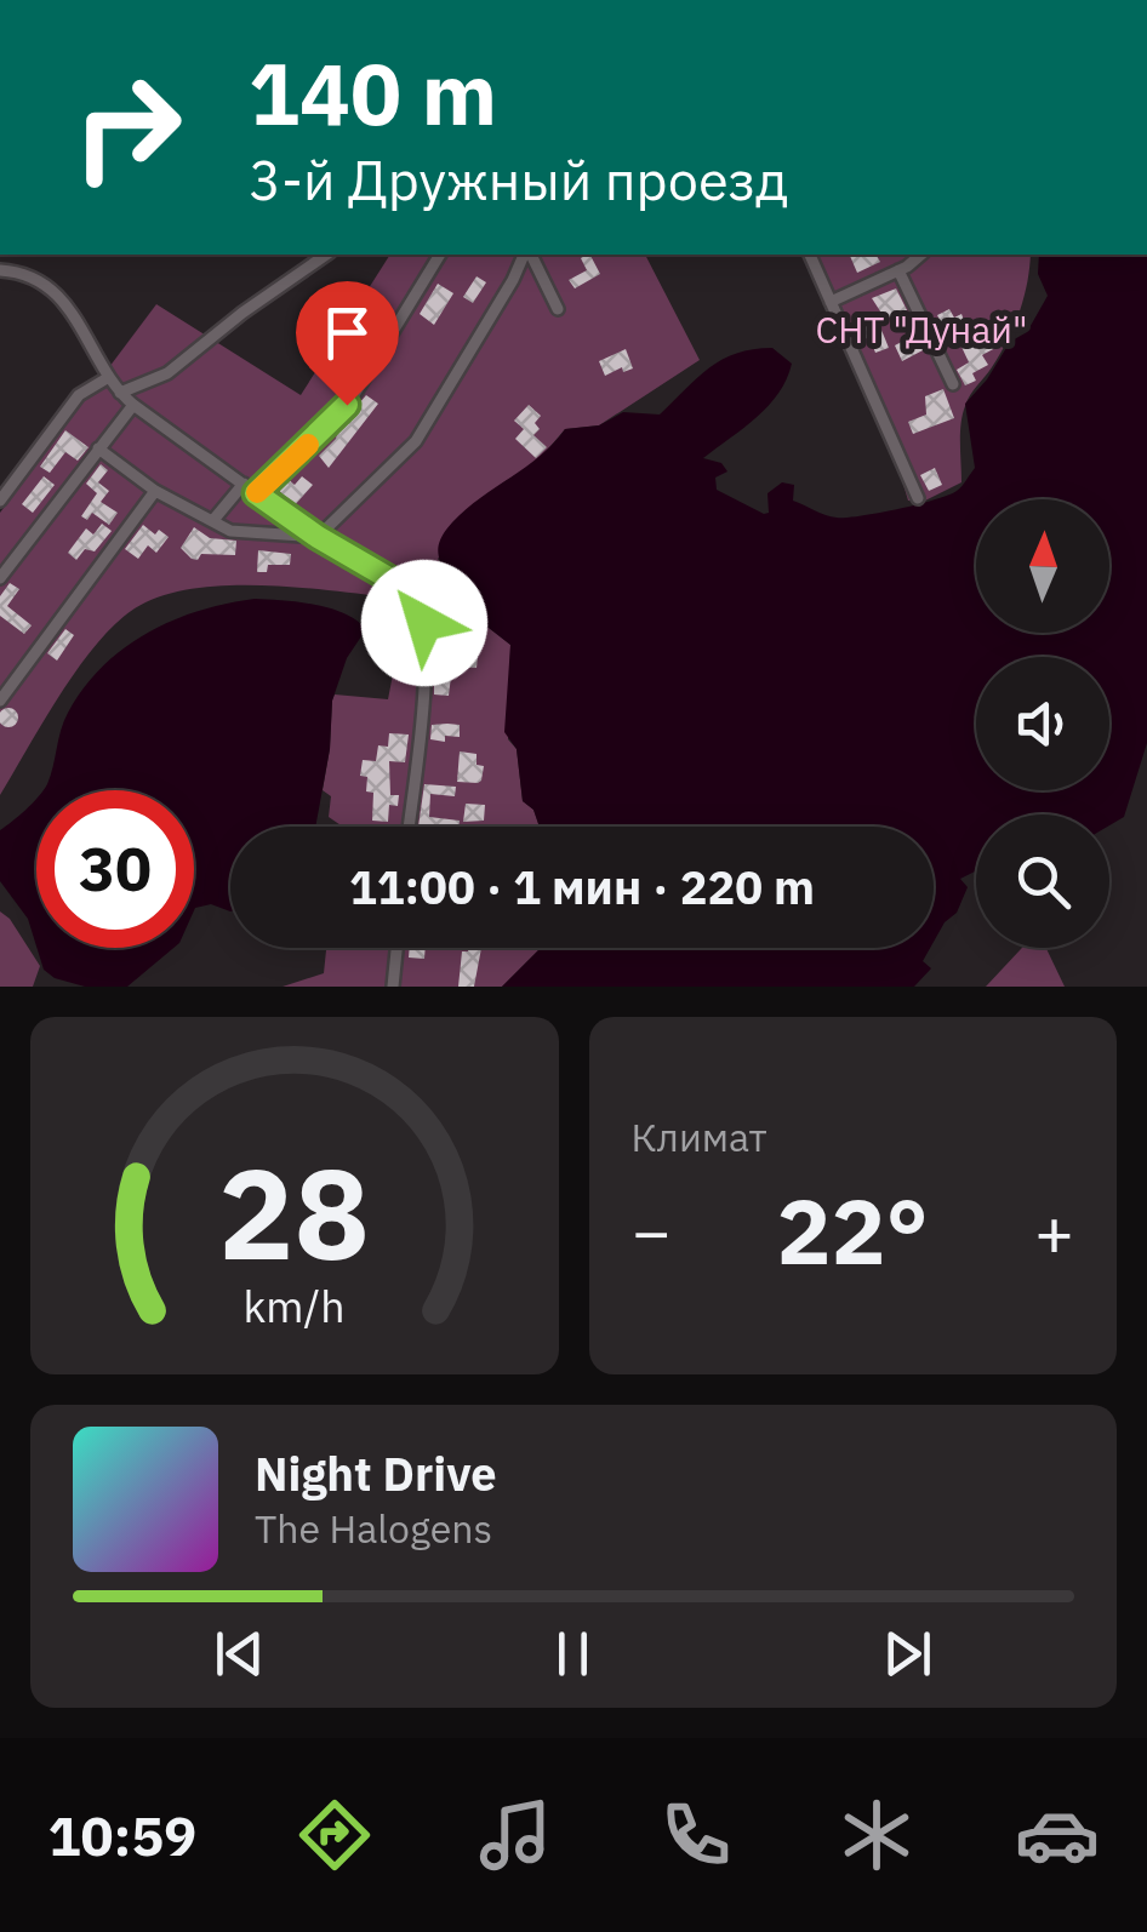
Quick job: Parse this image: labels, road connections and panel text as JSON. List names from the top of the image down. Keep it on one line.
{"parks":["СНТ \"Дунай\""],"north":"top","page":{"turn":["140 m","3-й Дружный проезд"],"limit":"30","trip":"11:00 · 1 мин · 220 m","tile":"Климат","heat":["−","22°","+"],"song":["Night Drive","The Halogens"],"tabs":"10:59","gauge":["28","km/h"]}}
